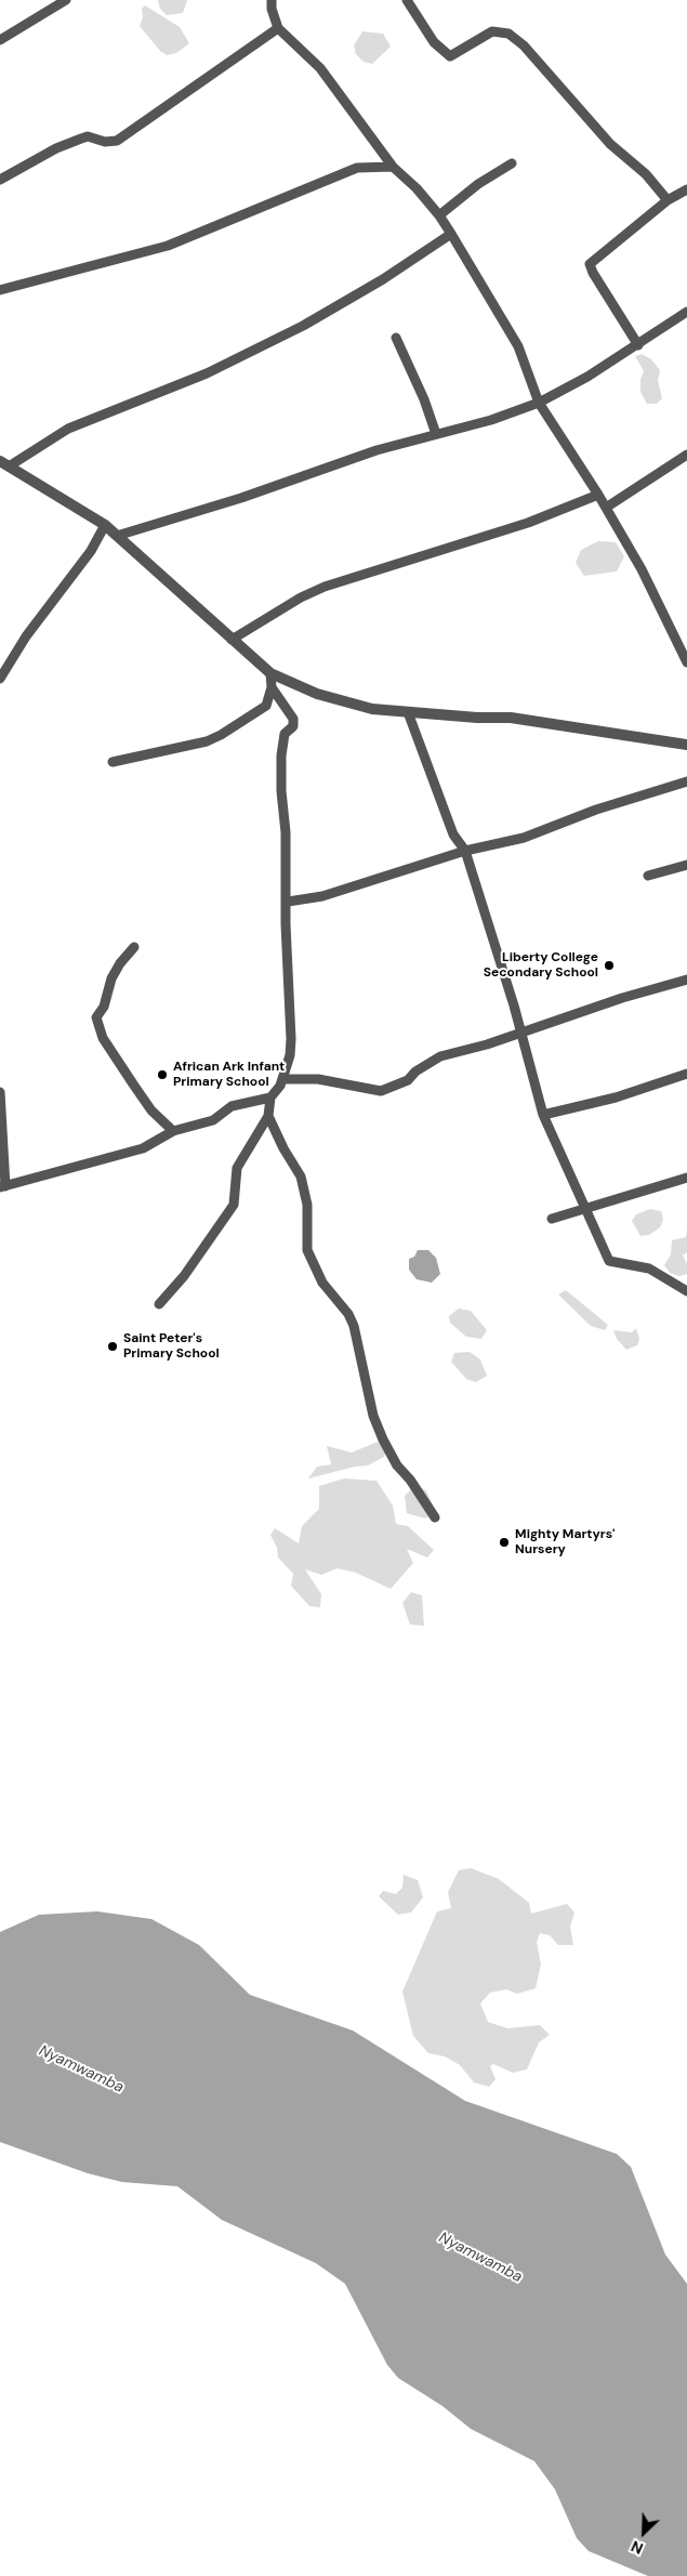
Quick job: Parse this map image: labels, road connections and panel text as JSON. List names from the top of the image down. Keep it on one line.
{"water":["Nyamwamba"],"places":["Liberty College Secondary School","African Ark Infant Primary School","Saint Peter's Primary School","Mighty Martyrs' Nursery"],"north":"bottom left"}
